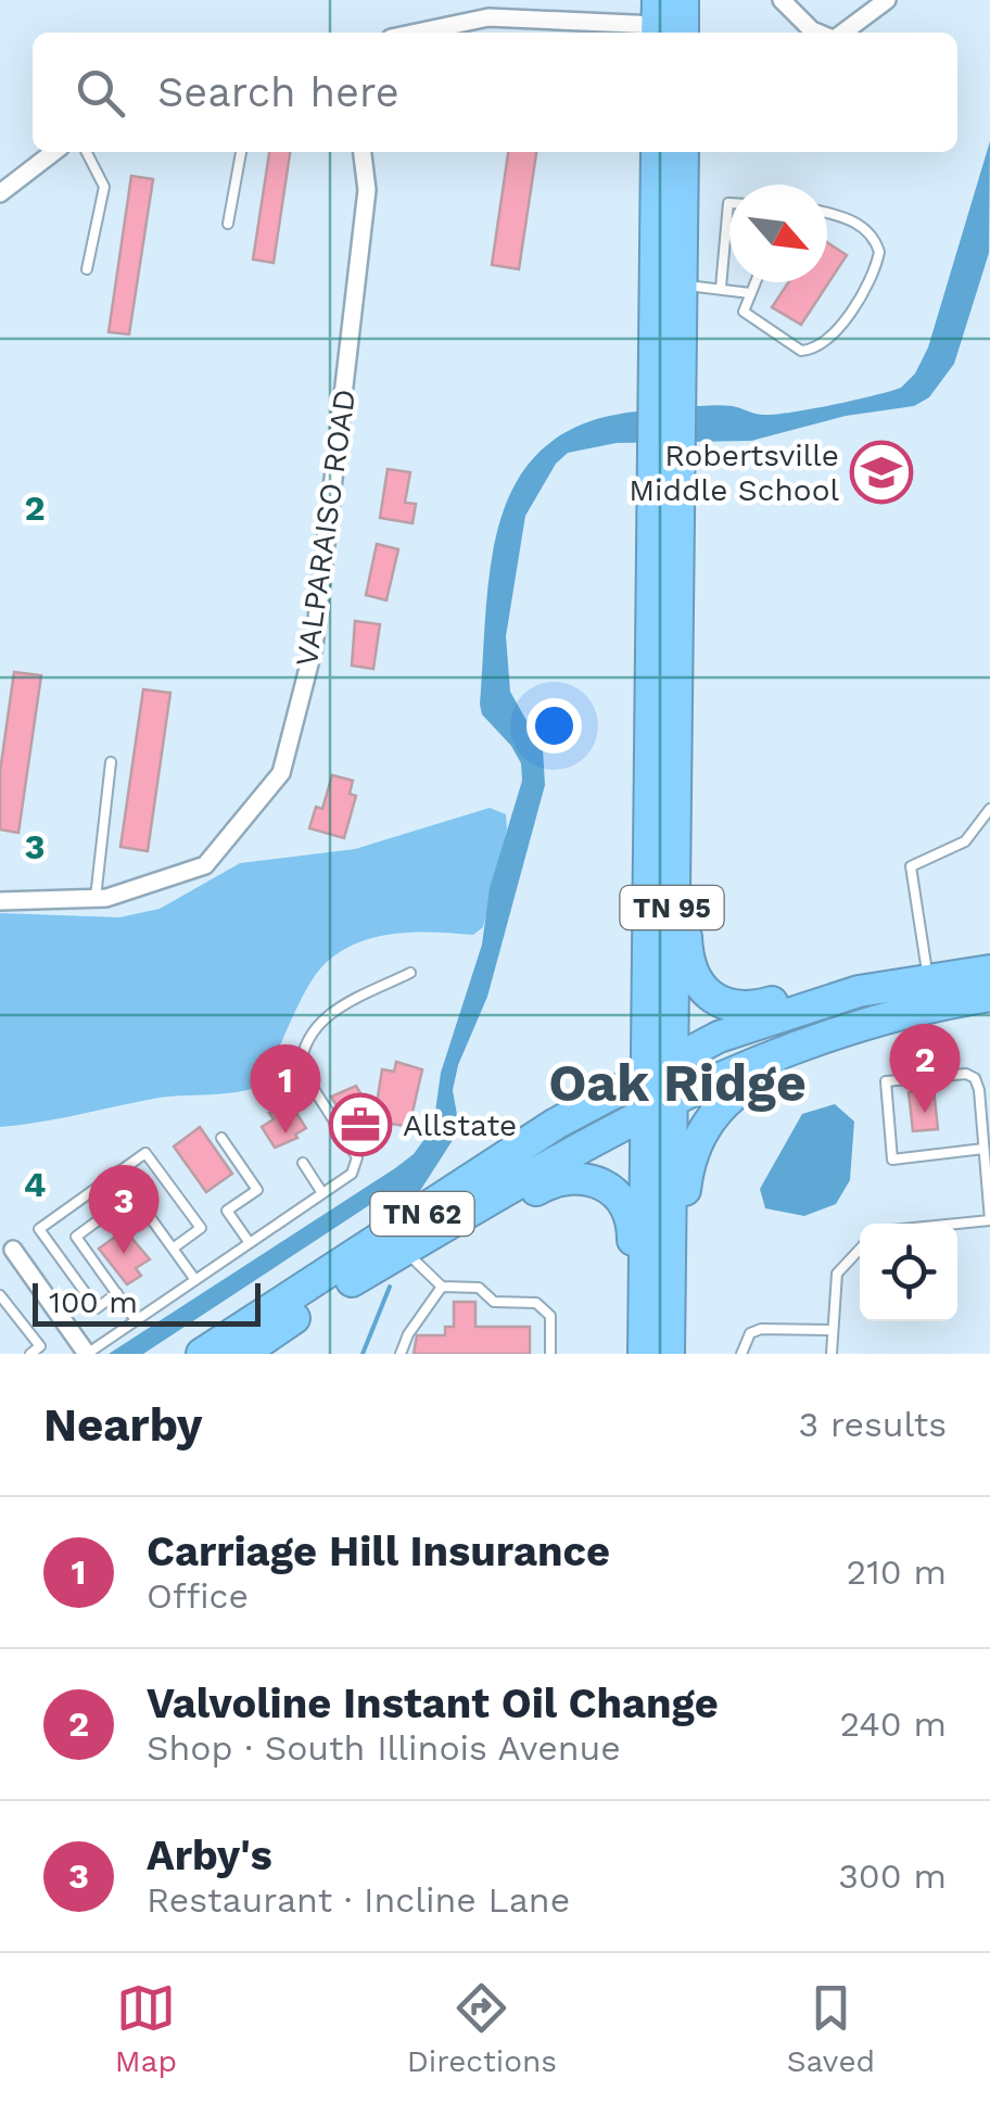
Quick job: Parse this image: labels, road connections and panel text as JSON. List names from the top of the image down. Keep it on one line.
{"streets":{"highway":["TN 95","TN 62"],"street":["VALPARAISO ROAD"]},"crossings":[["TN 95","TN 62"]],"districts":["Oak Ridge"],"places":{"school or university":["Robertsville Middle School"],"office":["Allstate"]},"scale_bar":"100 m","north":"bottom right","page":{"search":"Search here","pins":["2","1","3"],"scale":"100 m","heading":["Nearby","3 results"],"list":[{"mark":"1","name":"Carriage Hill Insurance","note":"Office","value":"210 m"},{"mark":"2","name":"Valvoline Instant Oil Change","note":"Shop · South Illinois Avenue","value":"240 m"},{"mark":"3","name":"Arby's","note":"Restaurant · Incline Lane","value":"300 m"}],"nav":["Map","Directions","Saved"]},"grid":{"rows":["2","3","4"]}}
